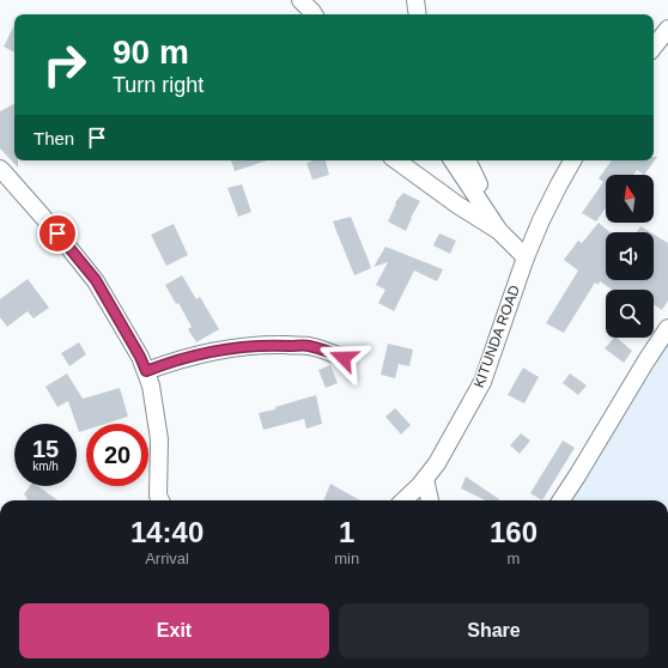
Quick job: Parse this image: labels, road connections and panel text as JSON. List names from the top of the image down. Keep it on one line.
{"streets":{"street":["KITUNDA ROAD"]},"north":"top","page":{"turn":["90 m","Turn right"],"then":"Then","speed":"15 km/h","limit":"20","eta":["14:40","Arrival","1","min","160","m"],"buttons":["Exit","Share"]}}
